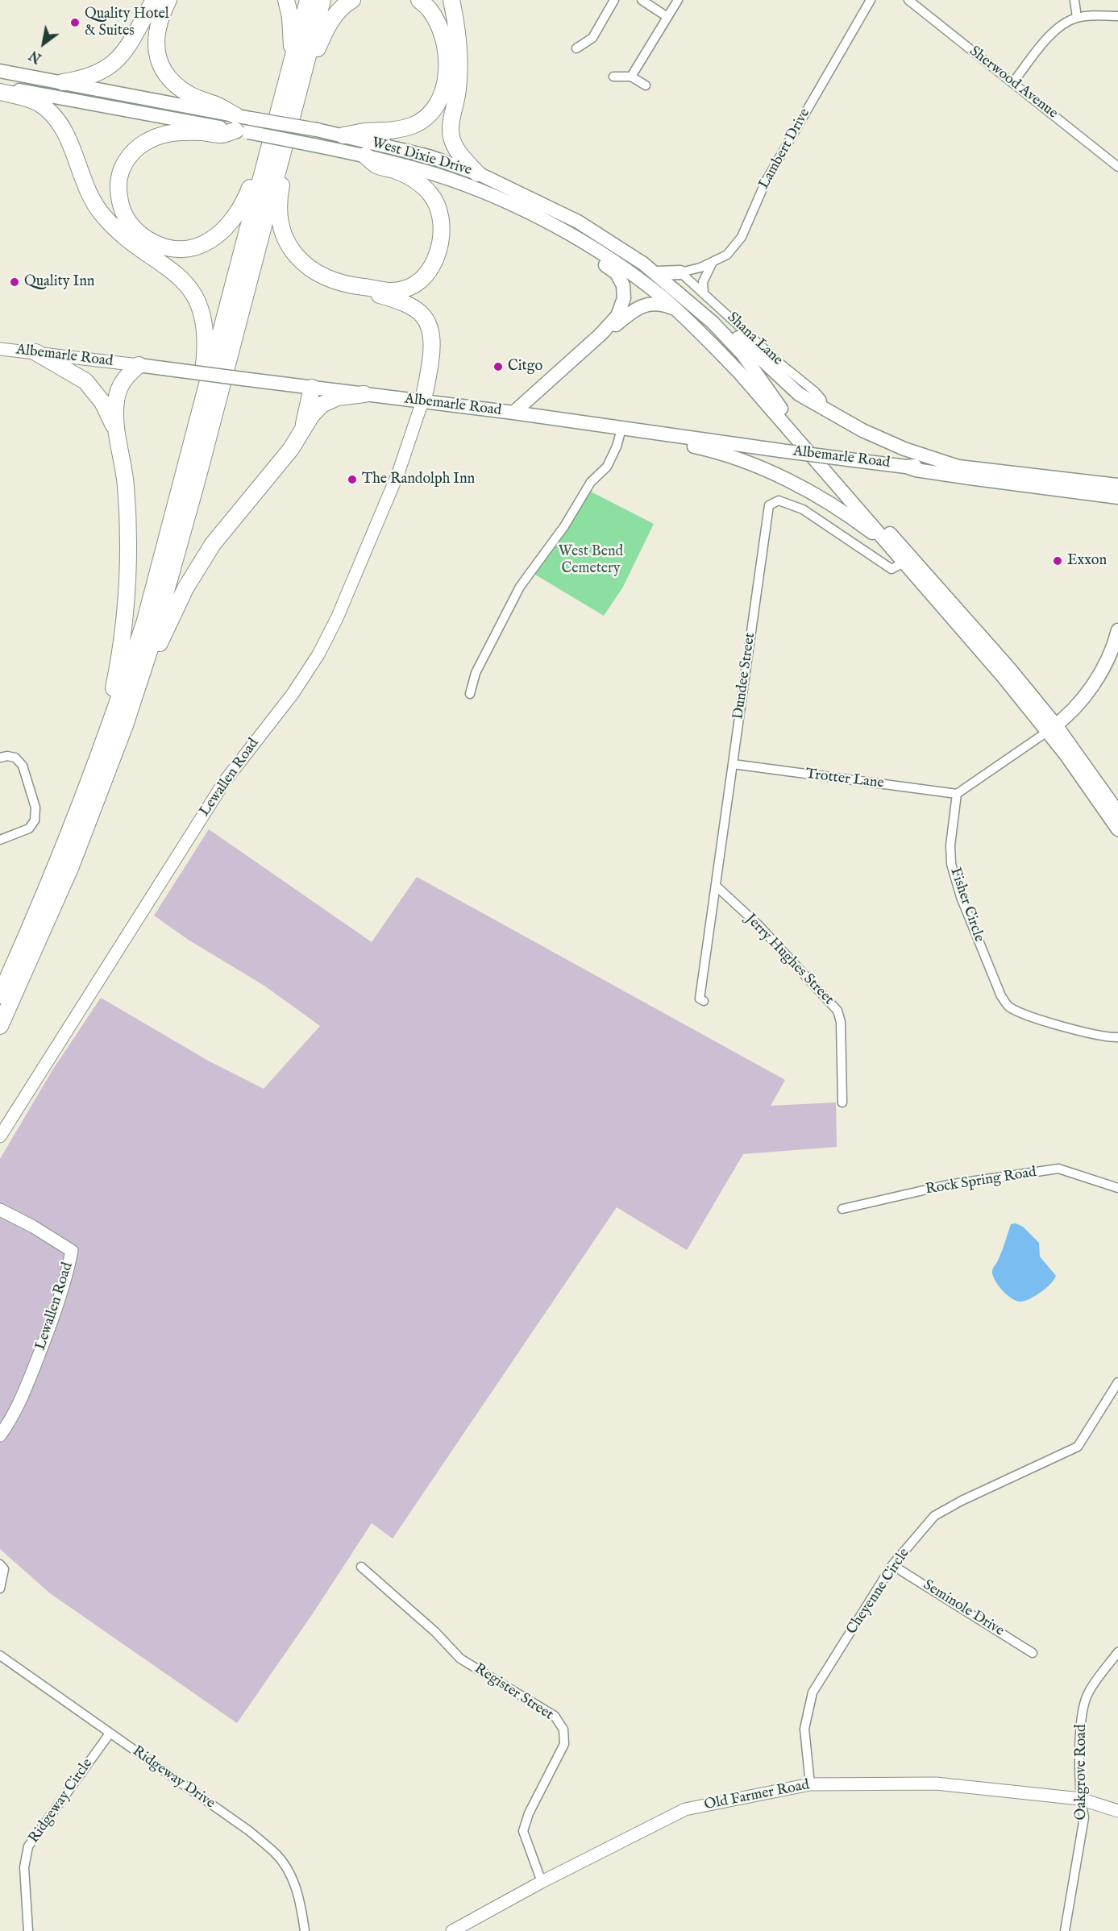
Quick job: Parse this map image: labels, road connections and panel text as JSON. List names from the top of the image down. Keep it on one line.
{"streets":{"main road":["West Dixie Drive","Albemarle Road"],"street":["Sherwood Avenue","Lambert Drive","Shana Lane","Dundee Street","Lewallen Road","Trotter Lane","Fisher Circle","Jerry Hughes Street","Rock Spring Road","Cheyenne Circle","Seminole Drive","Register Street","Oakgrove Road","Ridgeway Drive","Old Farmer Road","Ridgeway Circle"]},"crossings":[["Lambert Drive","Shana Lane"],["Albemarle Road","Lewallen Road"],["Dundee Street","Trotter Lane"],["Dundee Street","Jerry Hughes Street"],["Trotter Lane","Fisher Circle"],["Cheyenne Circle","Seminole Drive"],["Cheyenne Circle","Old Farmer Road"],["Register Street","Old Farmer Road"],["Oakgrove Road","Old Farmer Road"],["Ridgeway Drive","Ridgeway Circle"]],"parks":["West Bend Cemetery"],"places":["Quality Hotel & Suites","Quality Inn","Citgo","The Randolph Inn","Exxon"],"north":"bottom left"}
